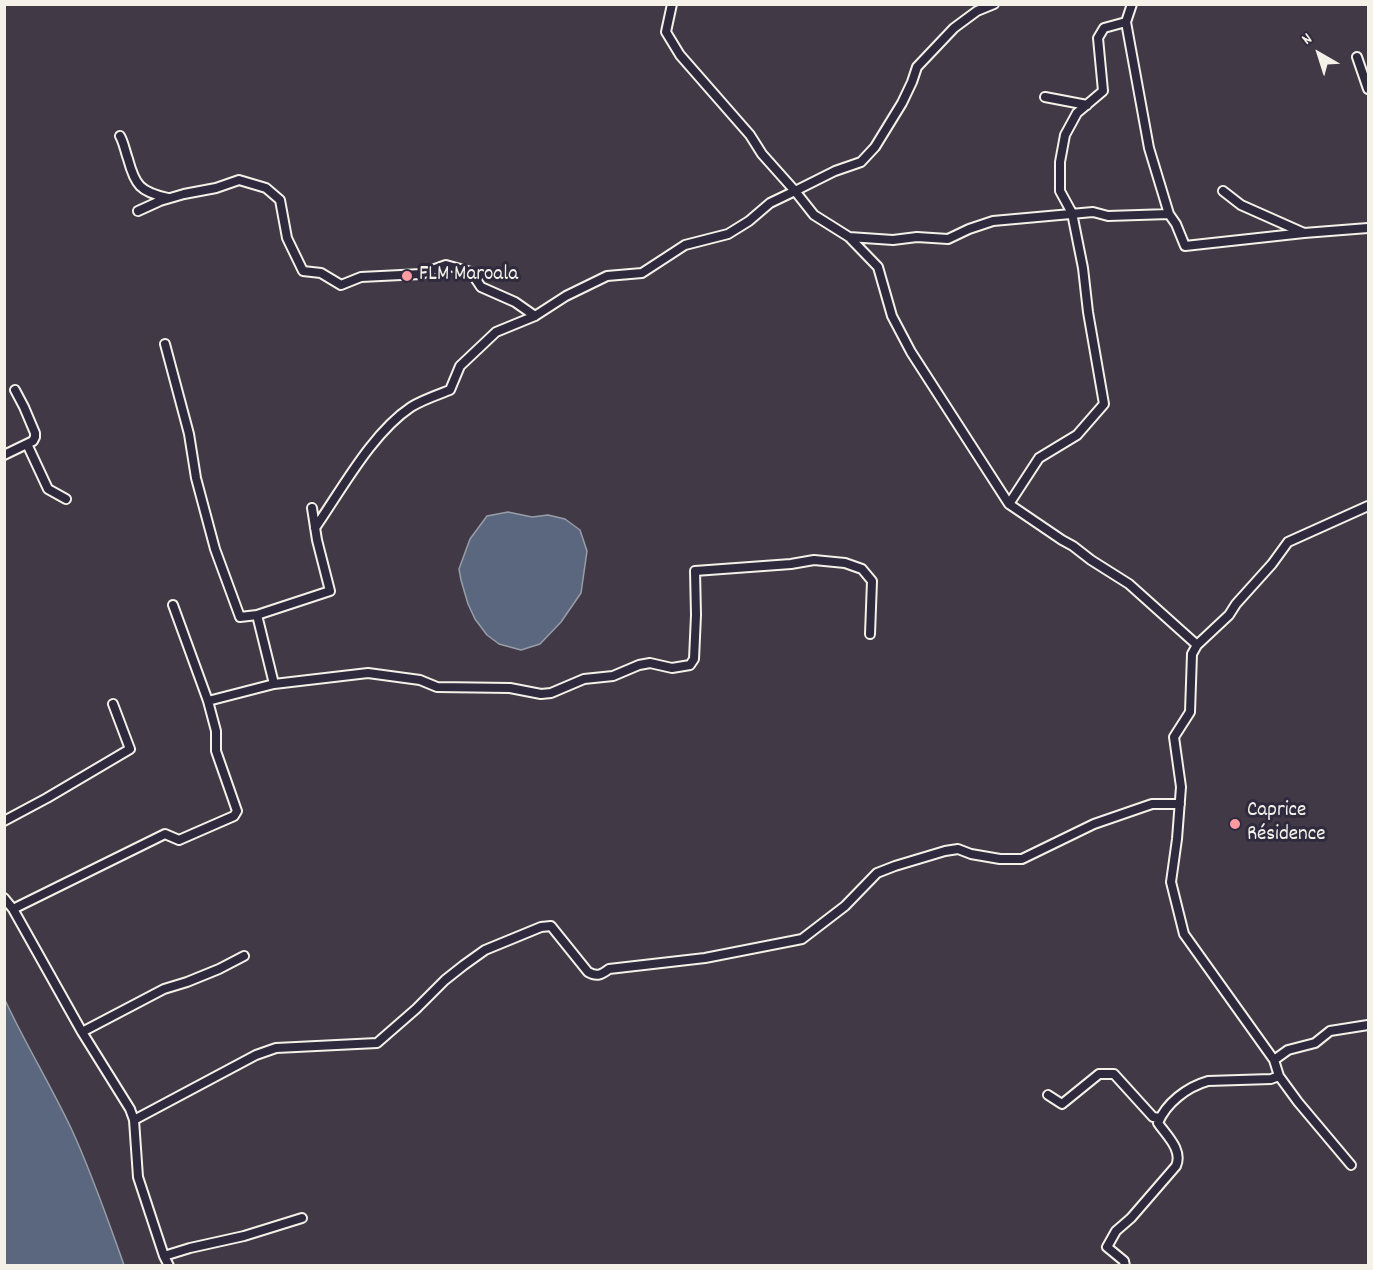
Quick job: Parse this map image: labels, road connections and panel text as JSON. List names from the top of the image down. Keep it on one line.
{"places":["FLM Maroala","Caprice Résidence"],"north":"top left"}
